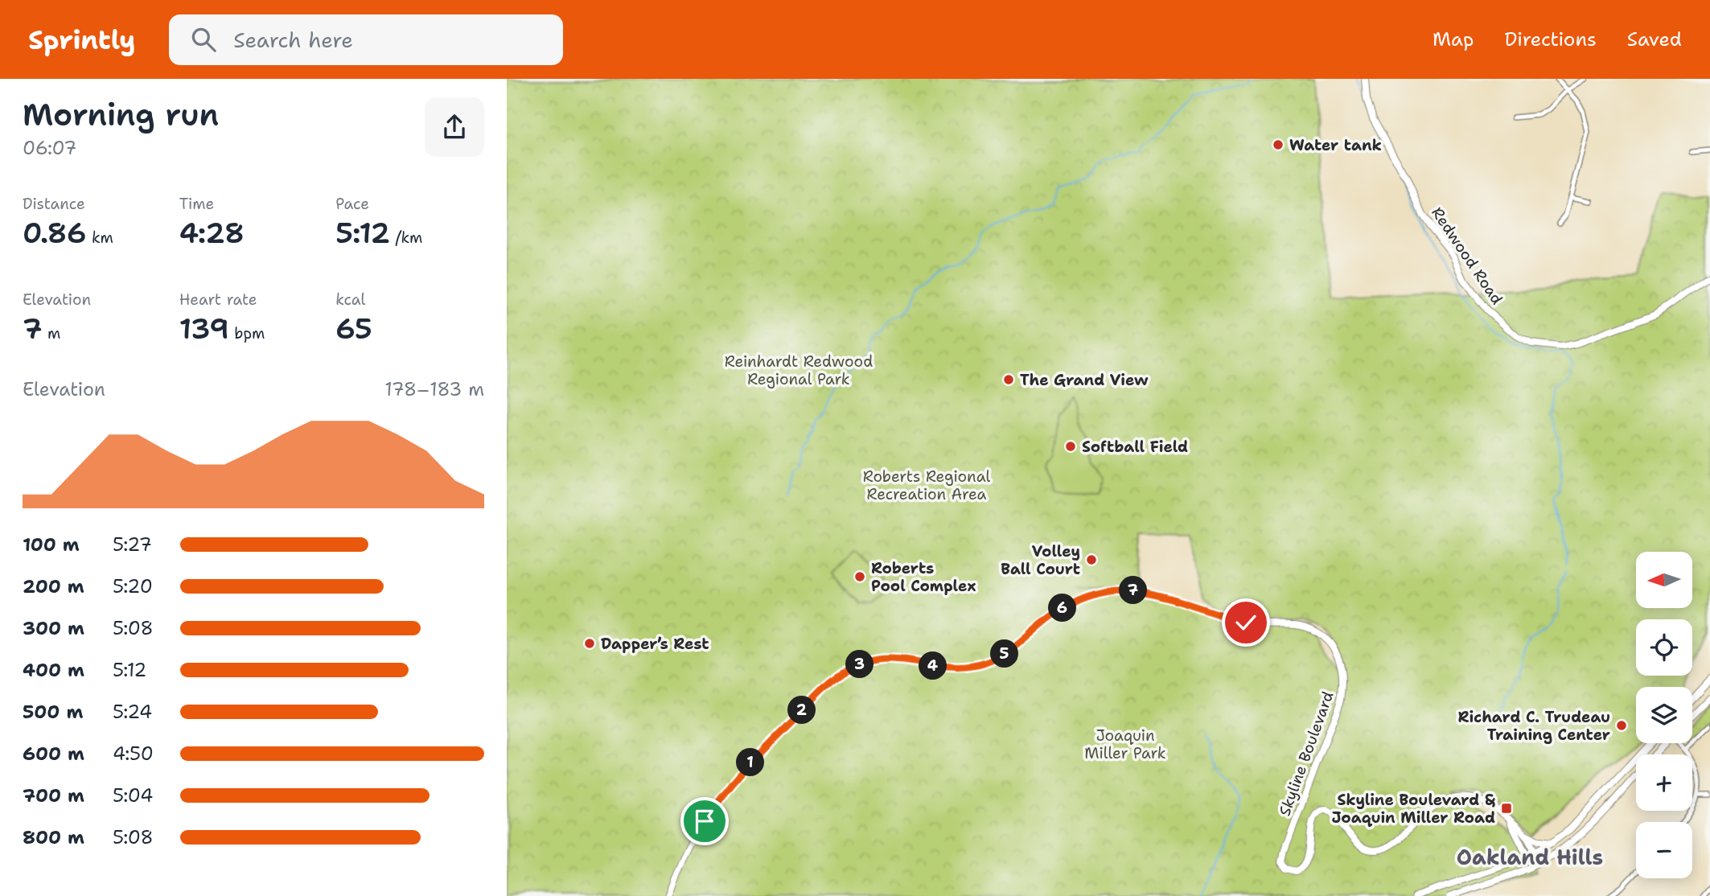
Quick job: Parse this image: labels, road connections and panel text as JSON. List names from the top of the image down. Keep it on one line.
{"streets":{"main road":["Redwood Road","Skyline Boulevard"]},"districts":["Oakland Hills"],"parks":["Reinhardt Redwood Regional Park","Roberts Regional Recreation Area","Joaquin Miller Park"],"places":{"other":["Water tank","The Grand View","Softball Field","Volley Ball Court","Roberts Pool Complex","Dapper’s Rest","Richard C. Trudeau Training Center"],"transit":["Skyline Boulevard & Joaquin Miller Road"]},"north":"left","page":{"header":"Sprintly","search":"Search here","nav":["Map","Directions","Saved"],"heading":["Morning run","06:07"],"stats":[["Distance","0.86 km"],["Time","4:28"],["Pace","5:12 /km"],["Elevation","7 m"],["Heart rate","139 bpm"],["kcal","65"]],"chart":["Elevation","178–183 m"],"list":[{"name":"100 m","note":"5:27"},{"name":"200 m","note":"5:20"},{"name":"300 m","note":"5:08"},{"name":"400 m","note":"5:12"},{"name":"500 m","note":"5:24"},{"name":"600 m","note":"4:50"},{"name":"700 m","note":"5:04"},{"name":"800 m","note":"5:08"}],"map_buttons":["+","−"],"pins":["7","6","5","3","4","2","1"]}}
